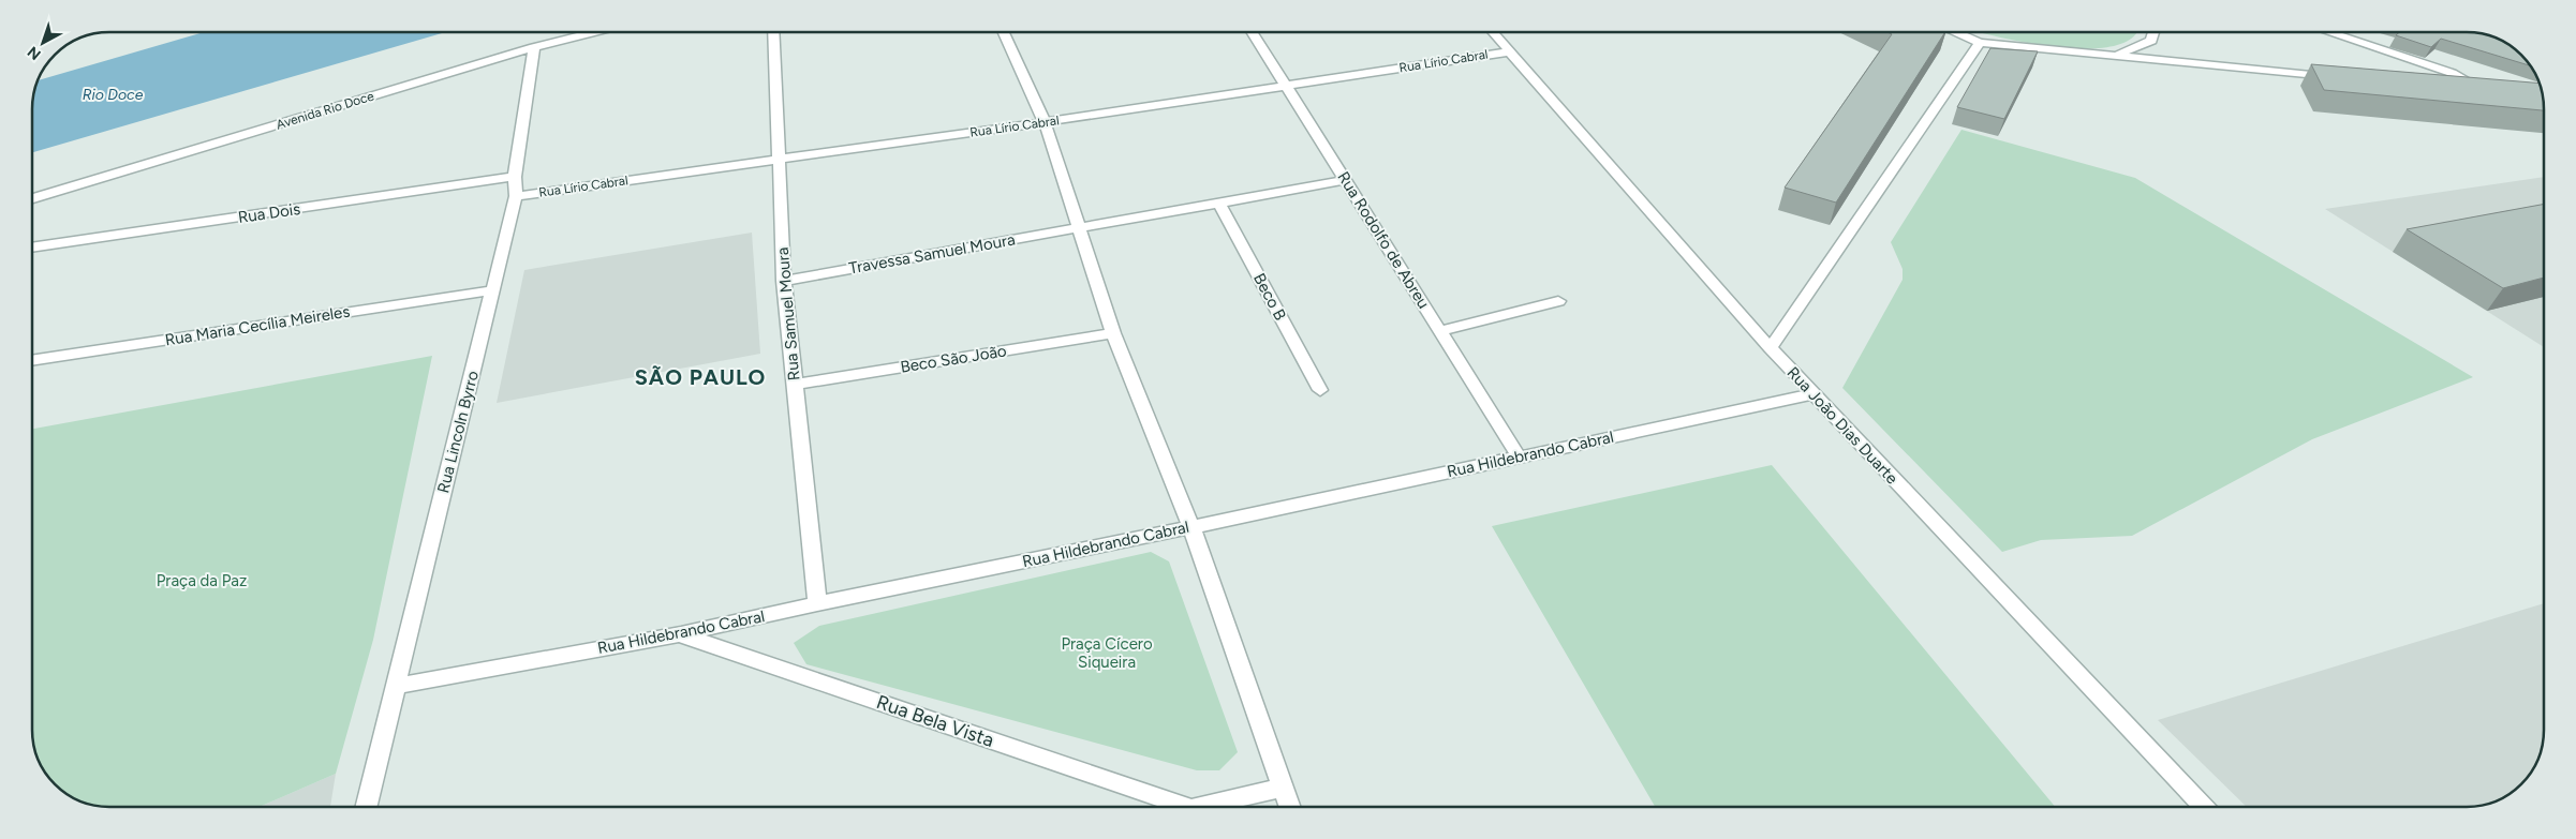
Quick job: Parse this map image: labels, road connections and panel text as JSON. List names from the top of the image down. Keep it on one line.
{"streets":{"street":["Rua Lírio Cabral","Avenida Rio Doce","Rua Dois","Rua Rodolfo de Abreu","Travessa Samuel Moura","Beco B","Rua Samuel Moura","Rua Maria Cecília Meireles","Beco São João","Rua João Dias Duarte","Rua Lincoln Byrro","Rua Hildebrando Cabral","Rua Bela Vista"]},"crossings":[["Rua Lírio Cabral","Rua Rodolfo de Abreu"],["Rua Lírio Cabral","Rua Samuel Moura"],["Rua Lírio Cabral","Rua João Dias Duarte"],["Rua Lírio Cabral","Rua Lincoln Byrro"],["Avenida Rio Doce","Rua Lincoln Byrro"],["Rua Dois","Rua Lincoln Byrro"],["Rua Rodolfo de Abreu","Travessa Samuel Moura"],["Rua Rodolfo de Abreu","Rua Hildebrando Cabral"],["Travessa Samuel Moura","Beco B"],["Travessa Samuel Moura","Rua Samuel Moura"],["Rua Samuel Moura","Beco São João"],["Rua Samuel Moura","Rua Hildebrando Cabral"],["Rua Maria Cecília Meireles","Rua Lincoln Byrro"],["Rua João Dias Duarte","Rua Hildebrando Cabral"],["Rua Lincoln Byrro","Rua Hildebrando Cabral"],["Rua Hildebrando Cabral","Rua Bela Vista"]],"districts":["SÃO PAULO"],"water":["Rio Doce"],"parks":["Praça da Paz","Praça Cícero Siqueira"],"north":"bottom left"}
